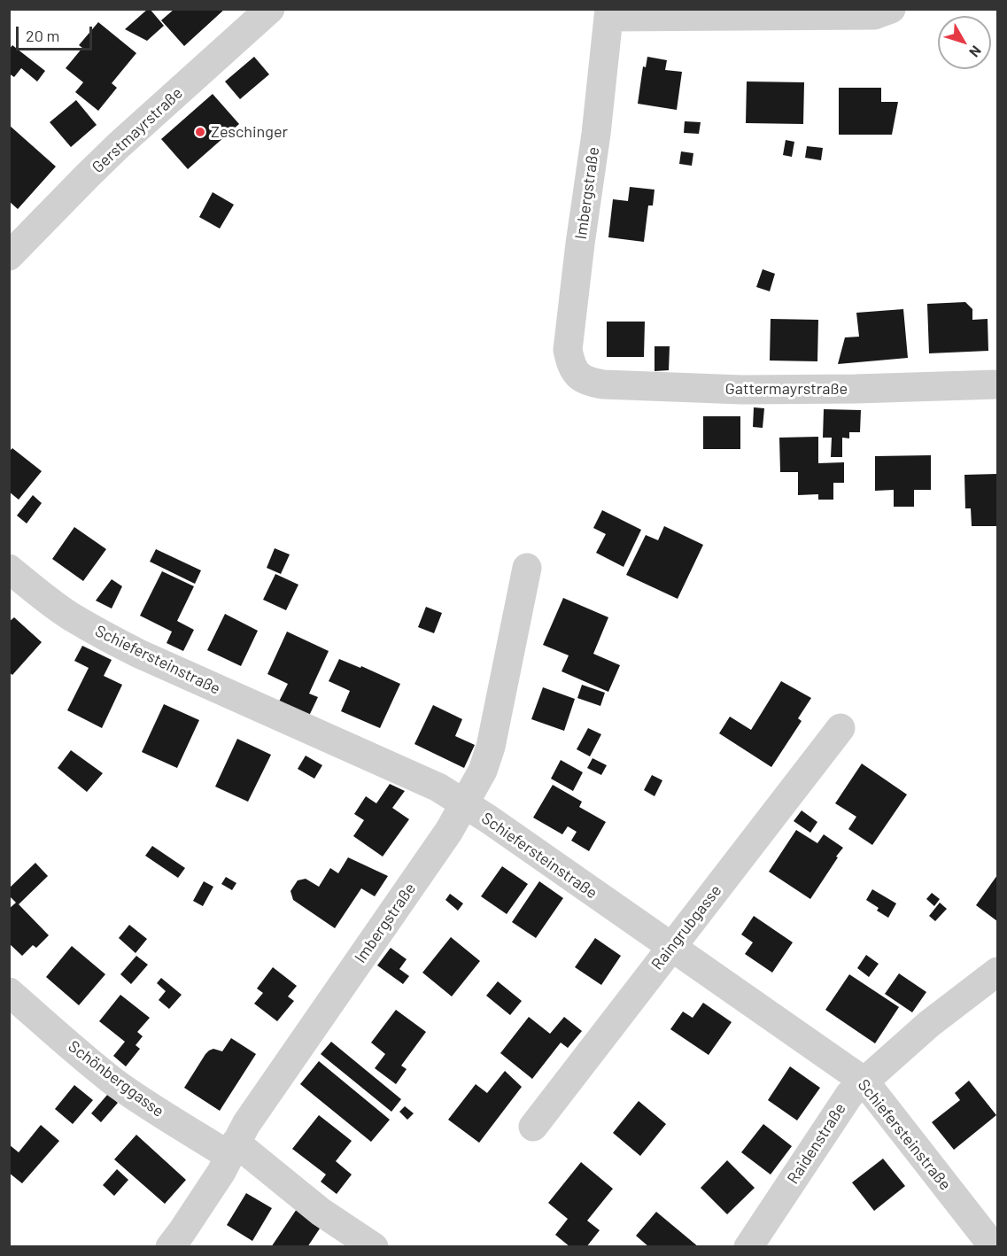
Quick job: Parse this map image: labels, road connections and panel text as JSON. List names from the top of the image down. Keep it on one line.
{"streets":{"street":["Gerstmayrstraße","Imbergstraße","Gattermayrstraße","Schiefersteinstraße","Raingrubgasse","Schönberggasse","Raidenstraße"]},"crossings":[["Imbergstraße","Gattermayrstraße"],["Imbergstraße","Schiefersteinstraße"],["Imbergstraße","Schönberggasse"],["Schiefersteinstraße","Raingrubgasse"],["Schiefersteinstraße","Raidenstraße"]],"places":["Zeschinger"],"scale_bar":"20 m","north":"bottom right"}
